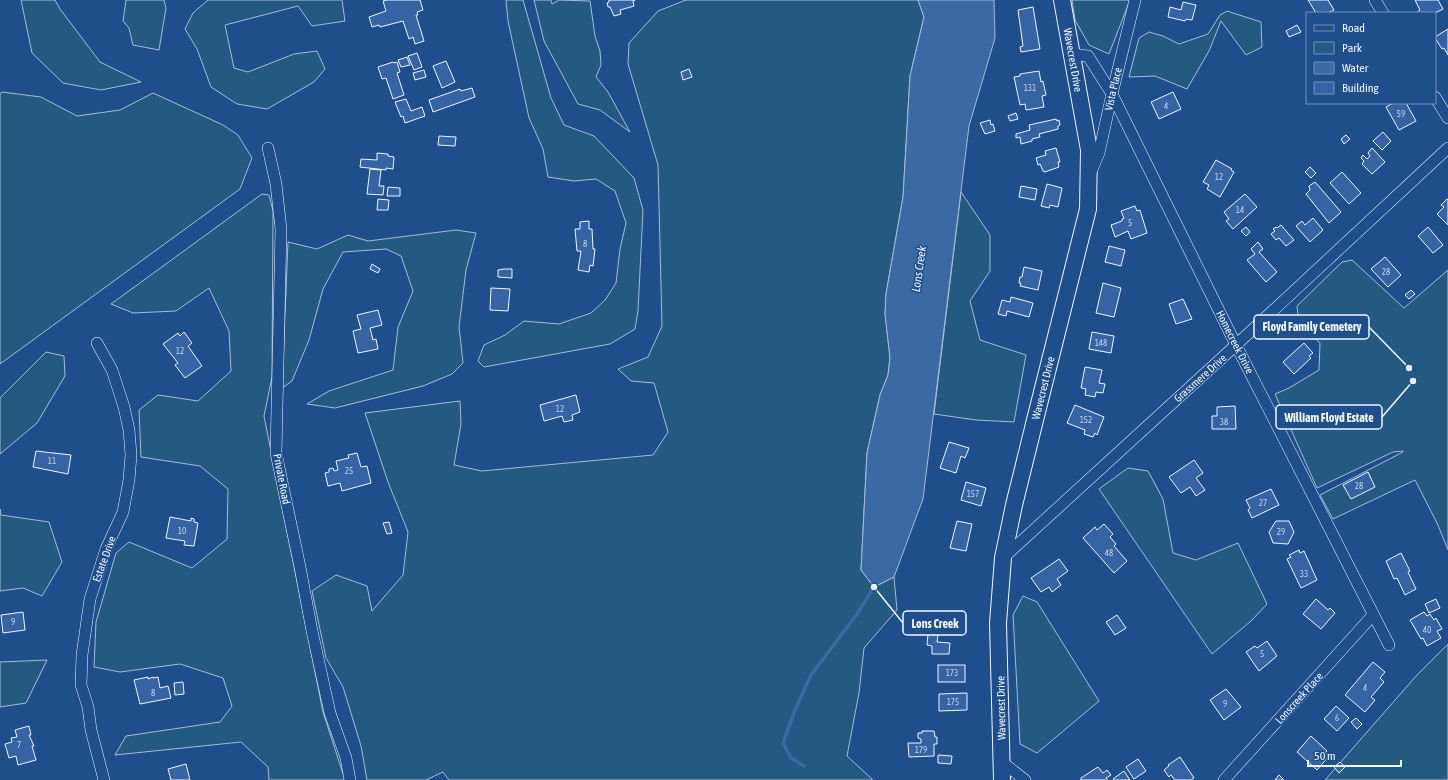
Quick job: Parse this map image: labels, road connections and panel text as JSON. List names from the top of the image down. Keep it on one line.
{"streets":{"street":["Wavecrest Drive","Vista Place","Homecreek Drive","Grassmere Drive","Private Road","Estate Drive","Lonscreek Place"]},"crossings":[["Wavecrest Drive","Vista Place"],["Wavecrest Drive","Homecreek Drive"],["Wavecrest Drive","Grassmere Drive"],["Vista Place","Homecreek Drive"],["Homecreek Drive","Grassmere Drive"],["Homecreek Drive","Lonscreek Place"]],"water":["Lons Creek"],"places":["Floyd Family Cemetery","William Floyd Estate","Lons Creek"],"house_numbers":["131","4","59","12","14","5","8","28","148","12","12","152","38","11","25","28","157","27","10","29","48","33","9","40","5","173","4","8","175","9","6","7","179"],"legend":["Road","Park","Water","Building"],"scale_bar":"50 m"}
